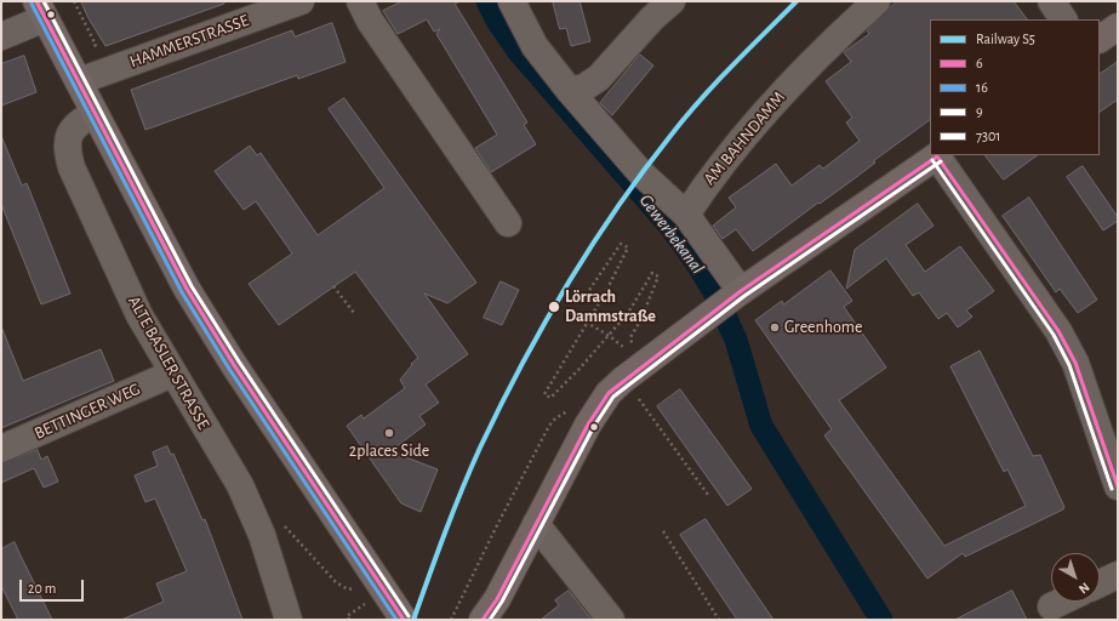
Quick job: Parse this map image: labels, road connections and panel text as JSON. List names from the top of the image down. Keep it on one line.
{"streets":{"street":["HAMMERSTRASSE","AM BAHNDAMM","ALTE BASLER STRASSE","BETTINGER WEG"]},"crossings":[["ALTE BASLER STRASSE","BETTINGER WEG"]],"water":["Gewerbekanal"],"places":["Lörrach Dammstraße","Greenhome","2places Side"],"lines":["rail line S5","transit line 6","transit line 7301","transit line 16","transit line 9"],"legend":["Railway S5","6","16","9","7301"],"scale_bar":"20 m","north":"bottom right"}
